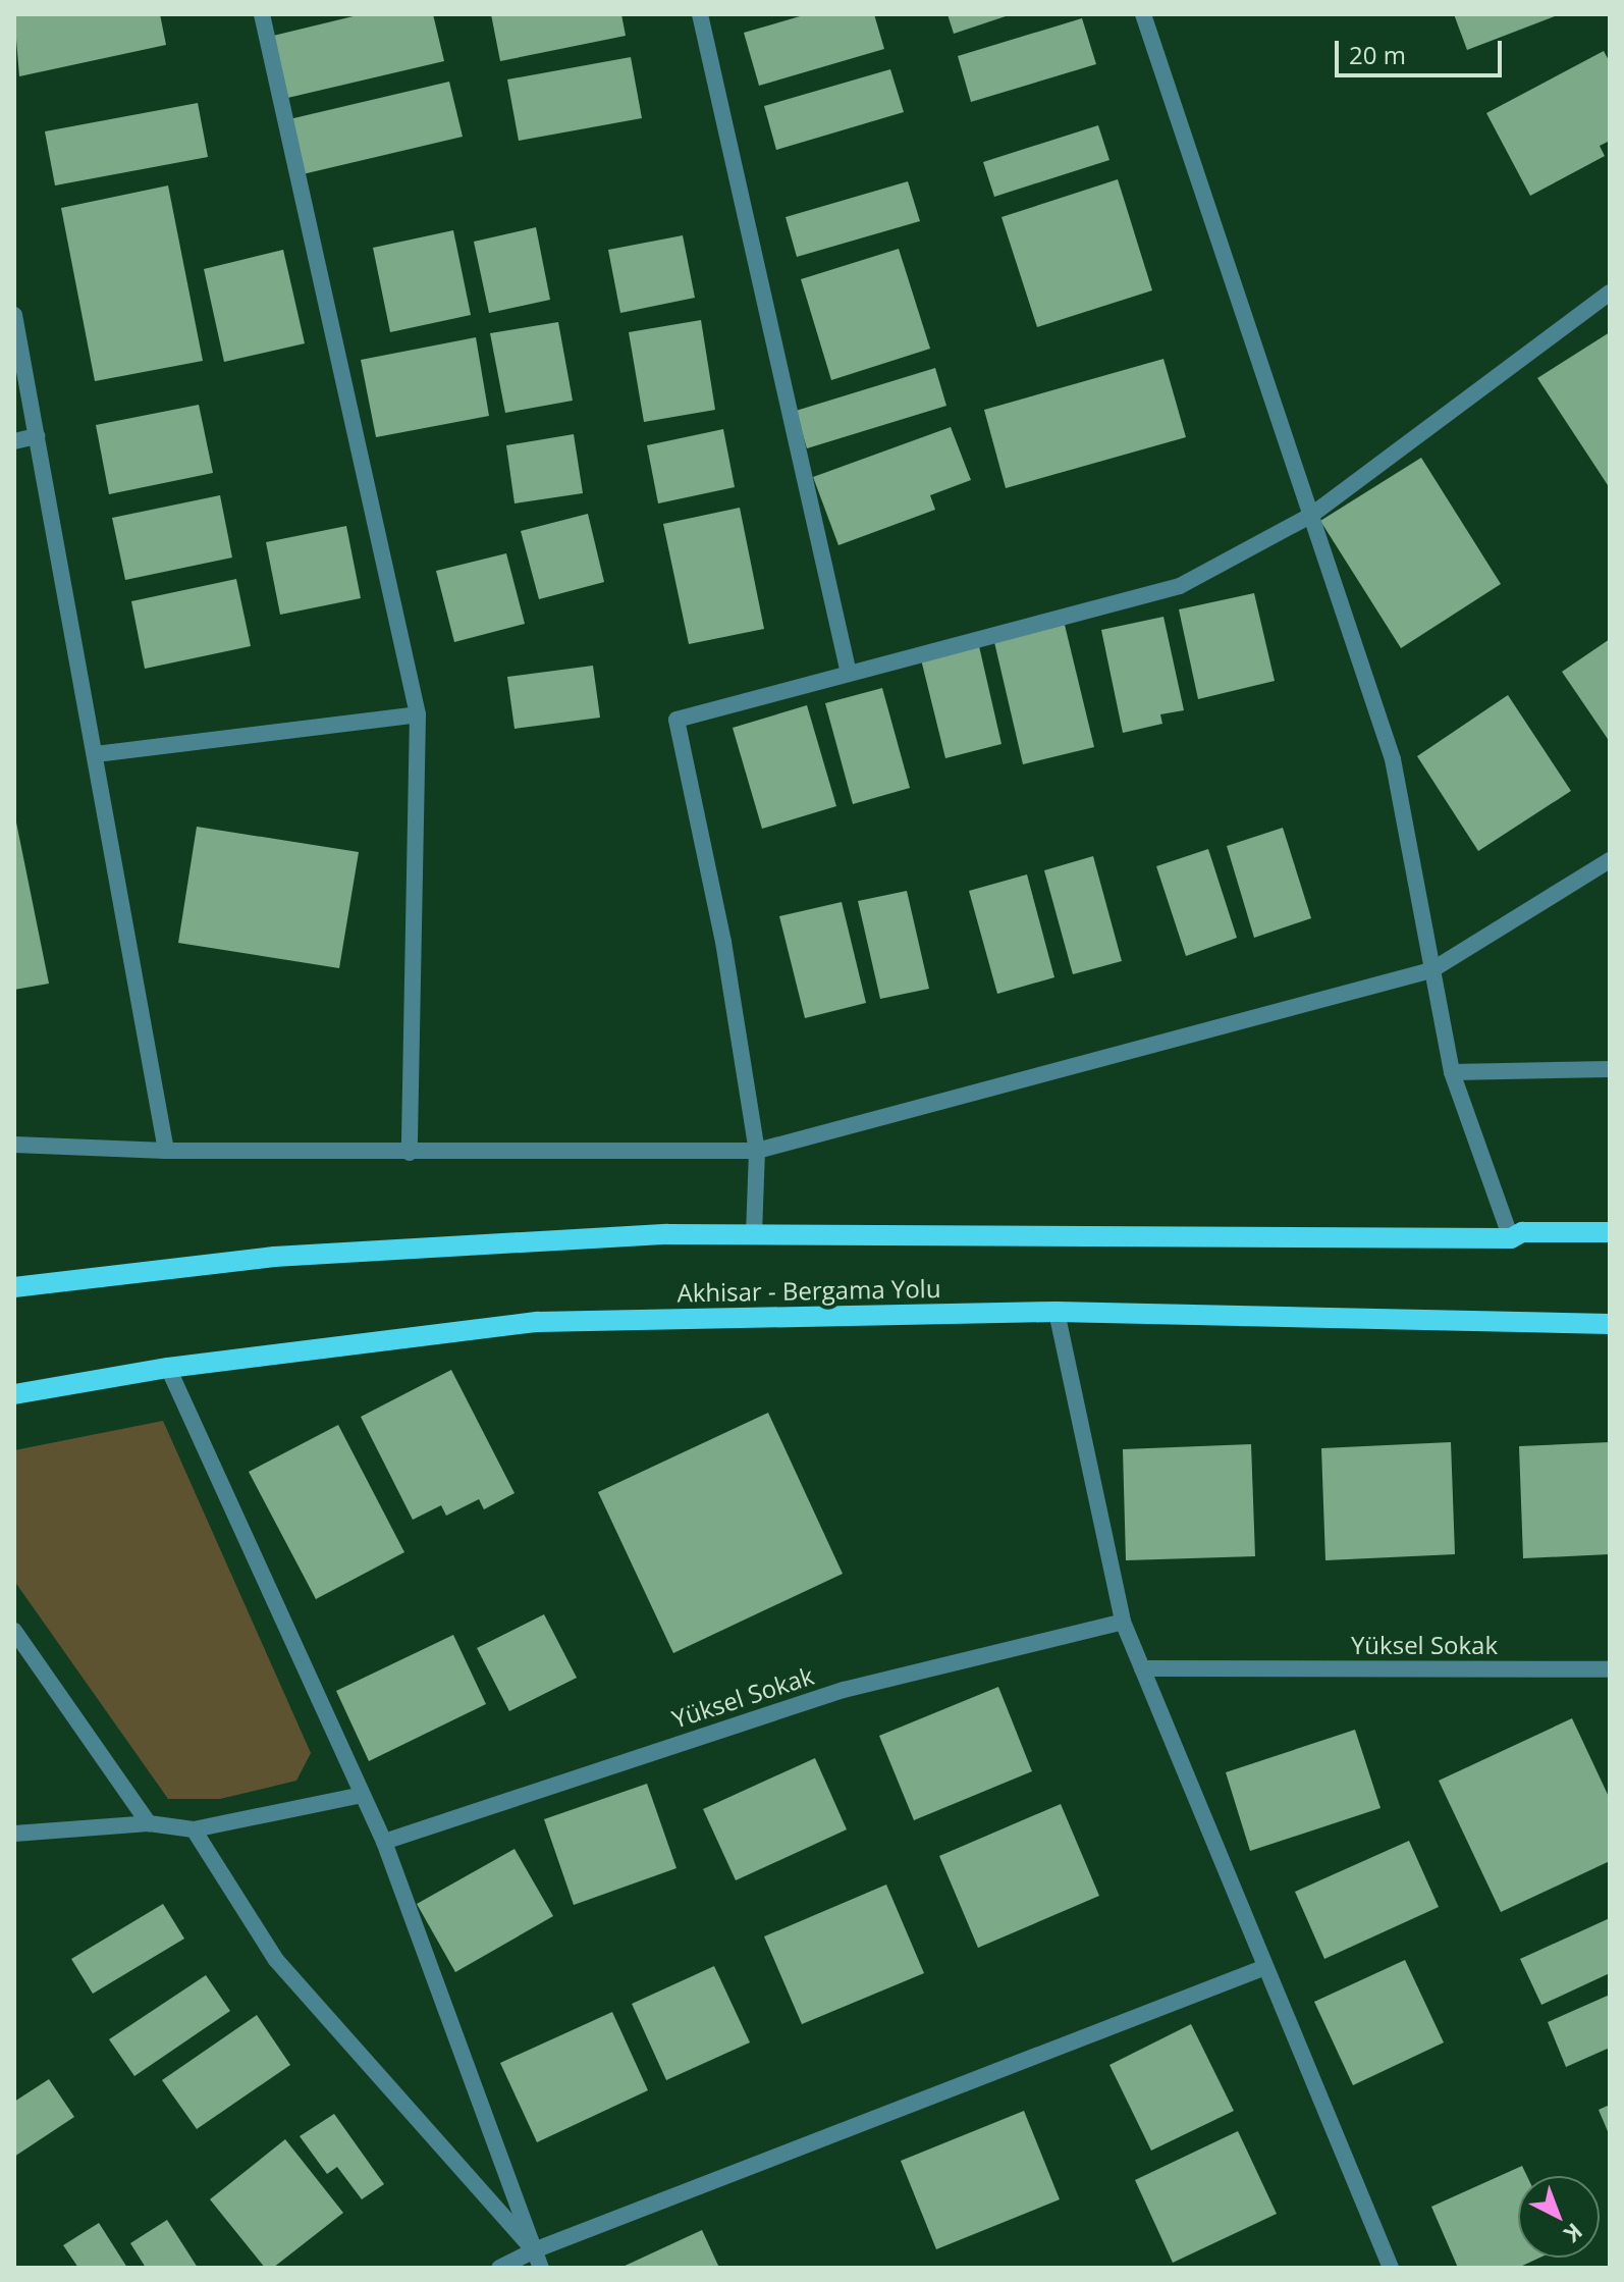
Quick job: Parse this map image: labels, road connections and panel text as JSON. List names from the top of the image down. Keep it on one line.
{"streets":{"main road":["Akhisar - Bergama Yolu"],"street":["Yüksel Sokak"]},"scale_bar":"20 m","north":"bottom right"}
